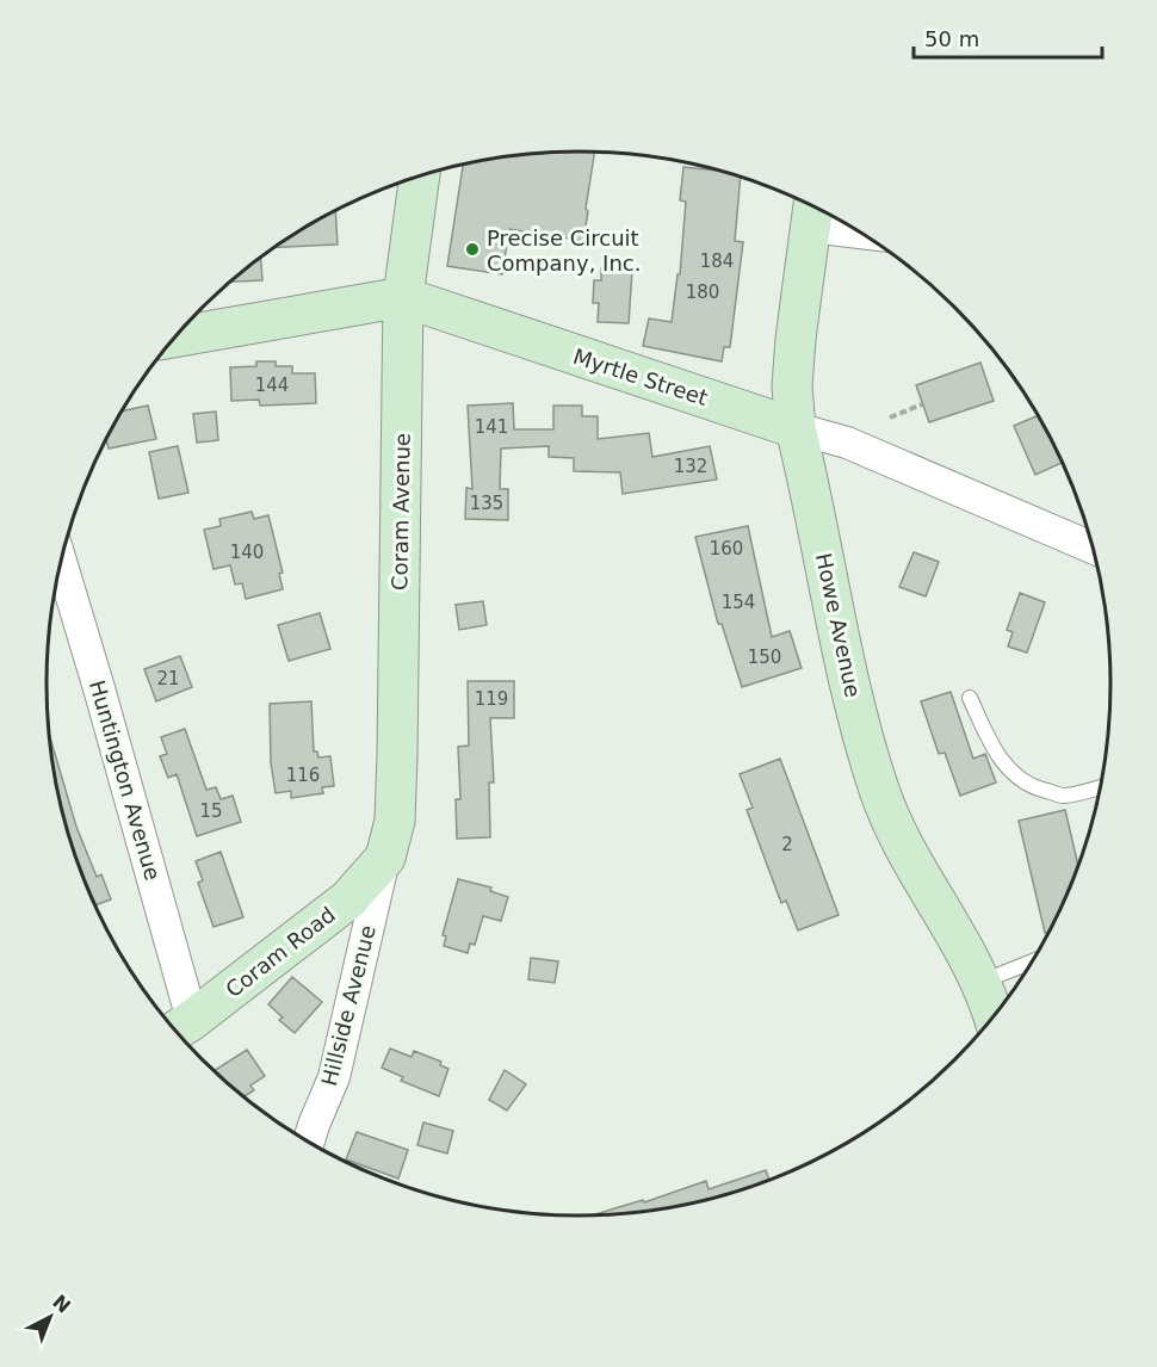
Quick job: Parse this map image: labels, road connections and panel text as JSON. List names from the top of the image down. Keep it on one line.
{"streets":{"street":["Myrtle Street","Coram Avenue","Howe Avenue","Huntington Avenue","Coram Road","Hillside Avenue"]},"crossings":[["Myrtle Street","Coram Avenue"],["Myrtle Street","Howe Avenue"],["Coram Avenue","Coram Road"],["Coram Avenue","Hillside Avenue"],["Huntington Avenue","Coram Road"],["Coram Road","Hillside Avenue"]],"places":["Precise Circuit Company, Inc."],"house_numbers":["184","180","144","141","132","135","160","140","154","150","21","119","116","15","2"],"scale_bar":"50 m","north":"top right"}
